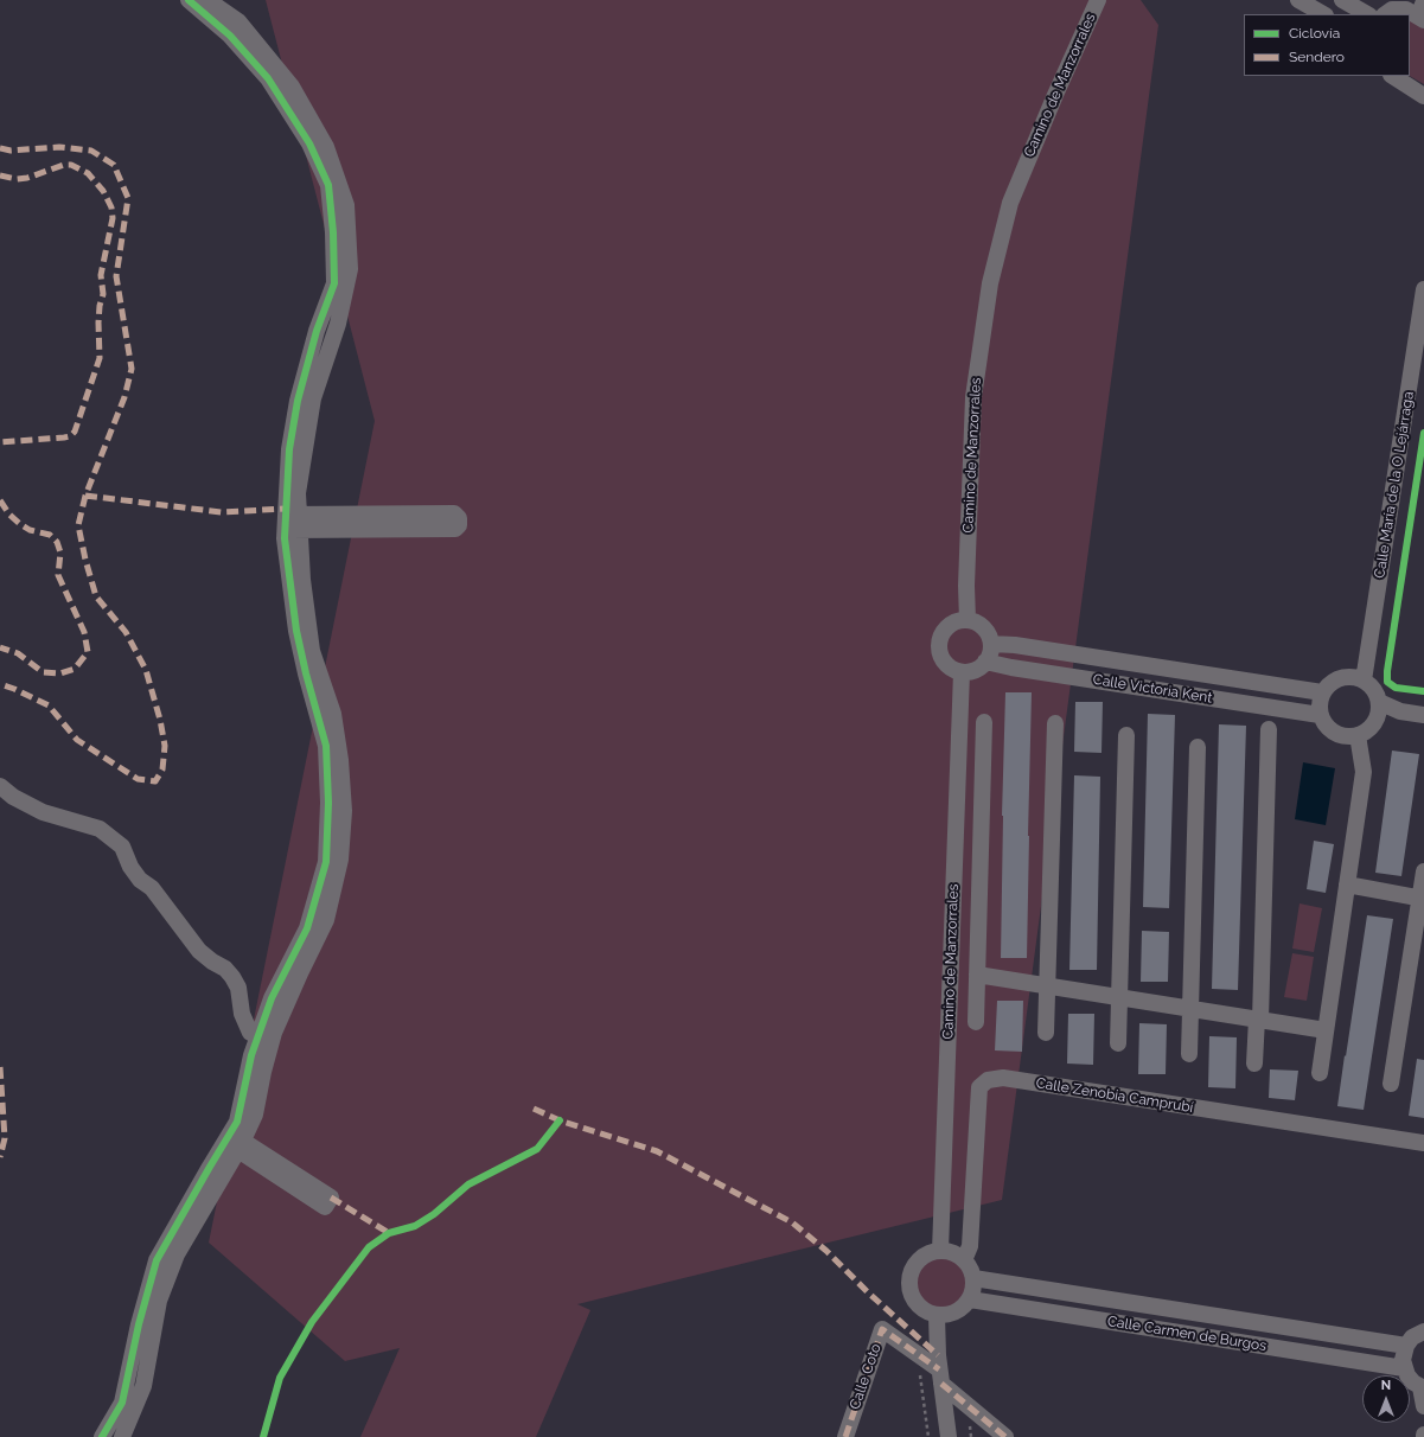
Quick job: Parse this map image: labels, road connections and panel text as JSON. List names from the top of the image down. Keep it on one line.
{"streets":{"street":["Camino de Manzorrales","Calle María de la O Lejárraga","Calle Victoria Kent","Calle Zenobia Camprubí","Calle Carmen de Burgos","Calle Coto"]},"crossings":[["Camino de Manzorrales","Calle Victoria Kent"],["Camino de Manzorrales","Calle Zenobia Camprubí"],["Camino de Manzorrales","Calle Carmen de Burgos"],["Calle María de la O Lejárraga","Calle Victoria Kent"],["Calle Zenobia Camprubí","Calle Carmen de Burgos"]],"legend":["Ciclovía","Sendero"],"north":"top"}
